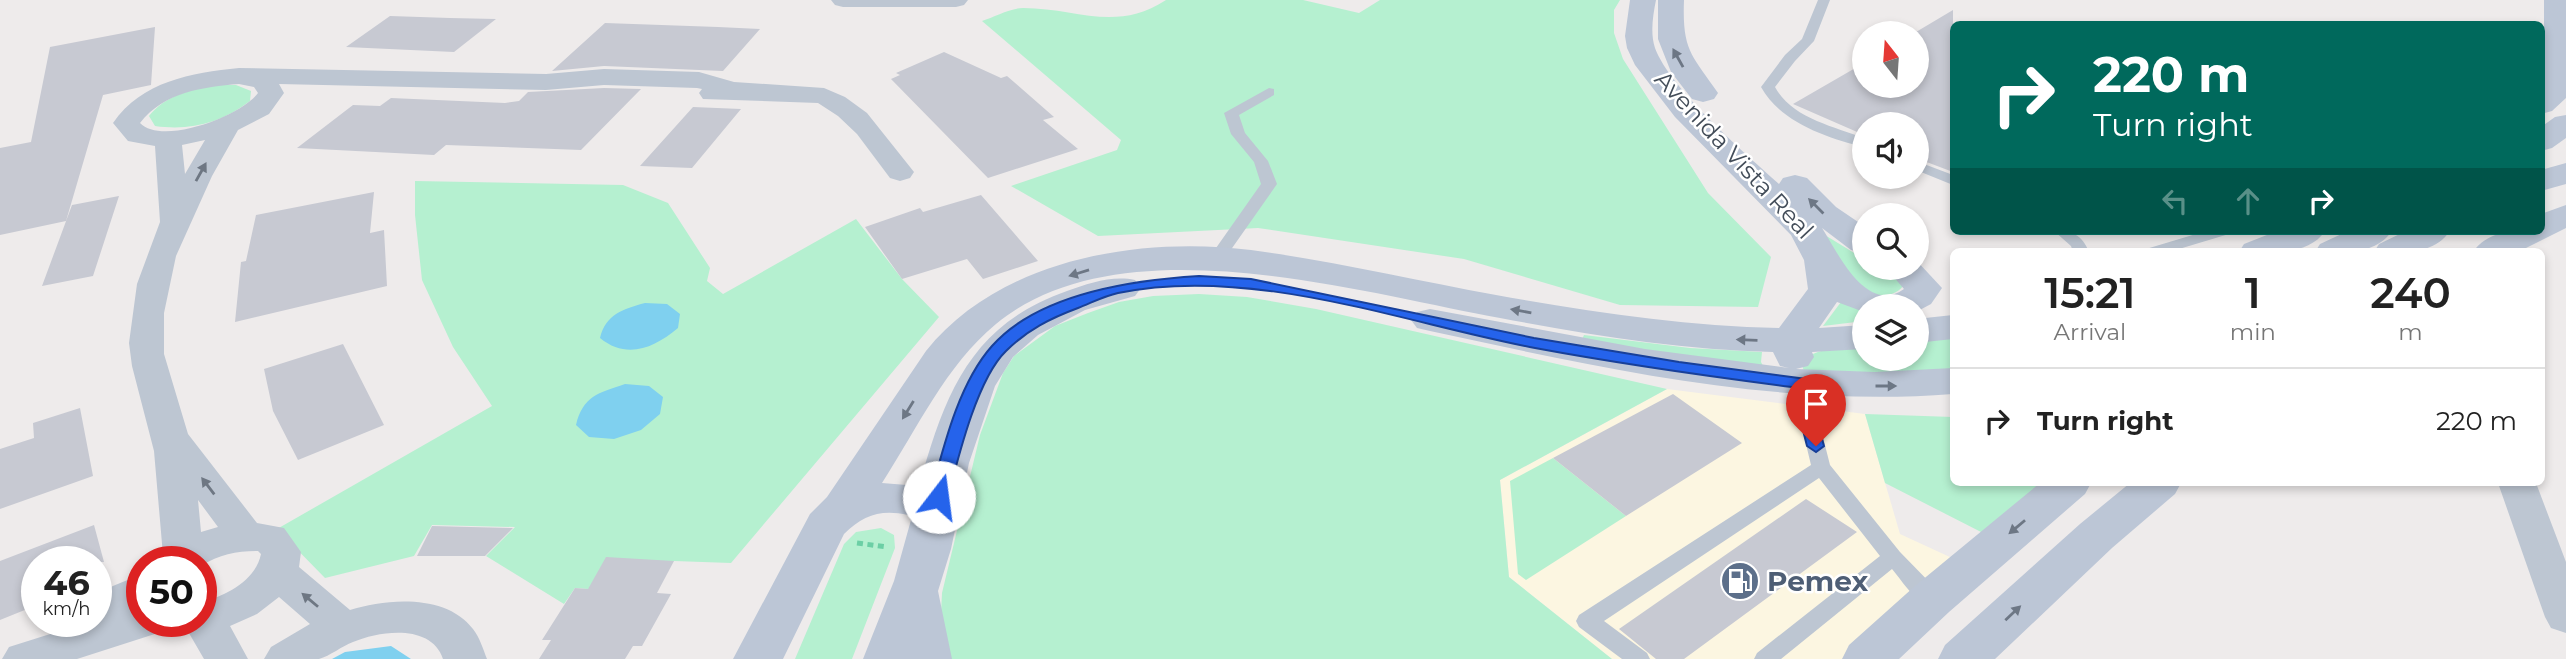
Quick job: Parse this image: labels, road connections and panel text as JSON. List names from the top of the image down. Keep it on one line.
{"streets":{"main road":["Avenida Vista Real"]},"places":{"fuel station":["Pemex"]},"north":"top","page":{"turn":["220 m","Turn right"],"eta":["15:21","Arrival","1","min","240","m"],"list":[{"name":"Turn right","value":"220 m"}],"speed":"46 km/h","limit":"50"}}
